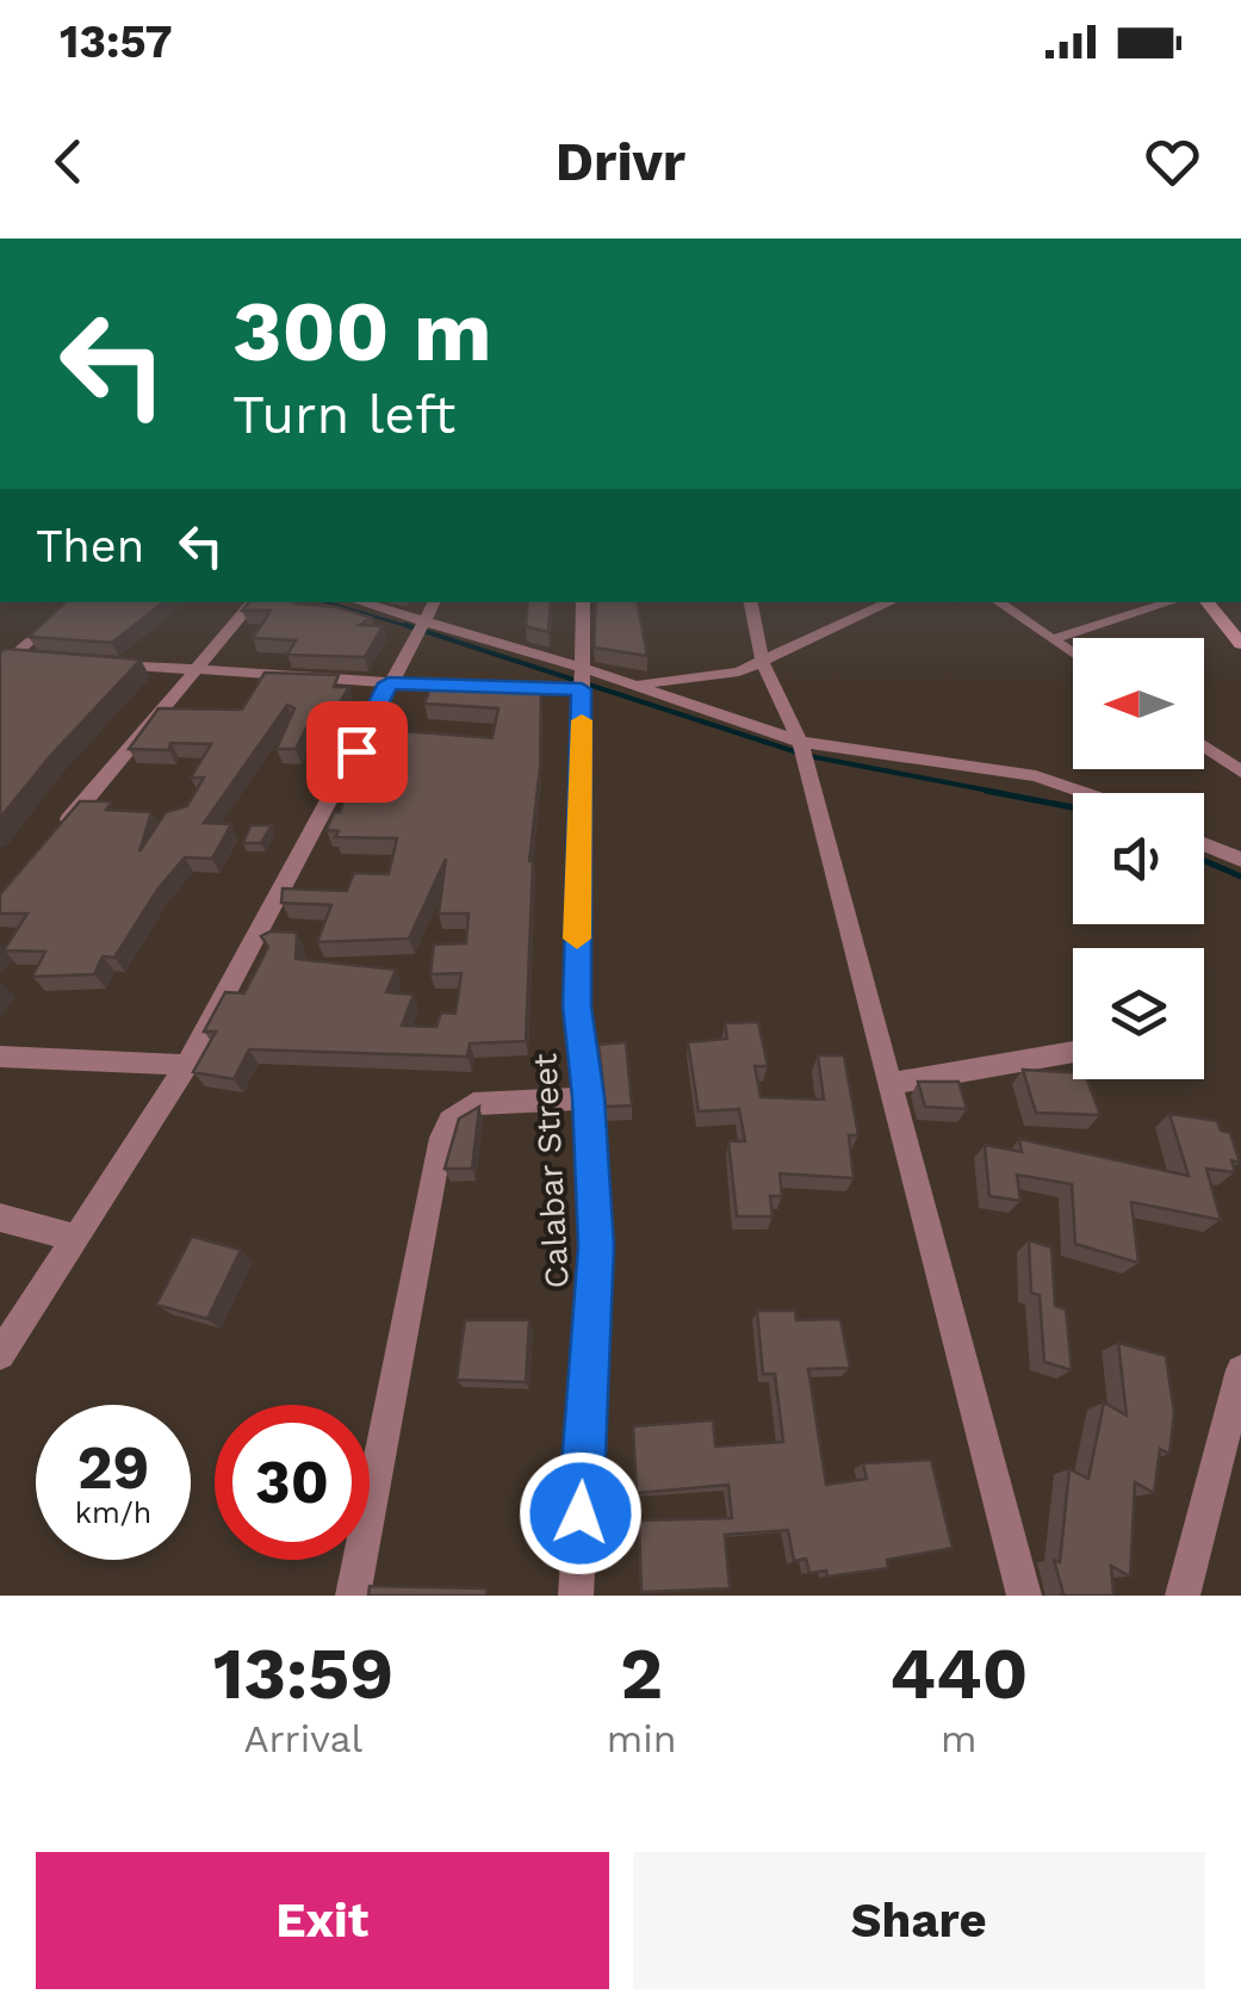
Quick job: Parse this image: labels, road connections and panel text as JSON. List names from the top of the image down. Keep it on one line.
{"streets":{"street":["Calabar Street"]},"north":"left","page":{"status":"13:57","header":"Drivr","turn":["300 m","Turn left"],"then":"Then","speed":"29 km/h","limit":"30","eta":["13:59","Arrival","2","min","440","m"],"buttons":["Exit","Share"]}}
